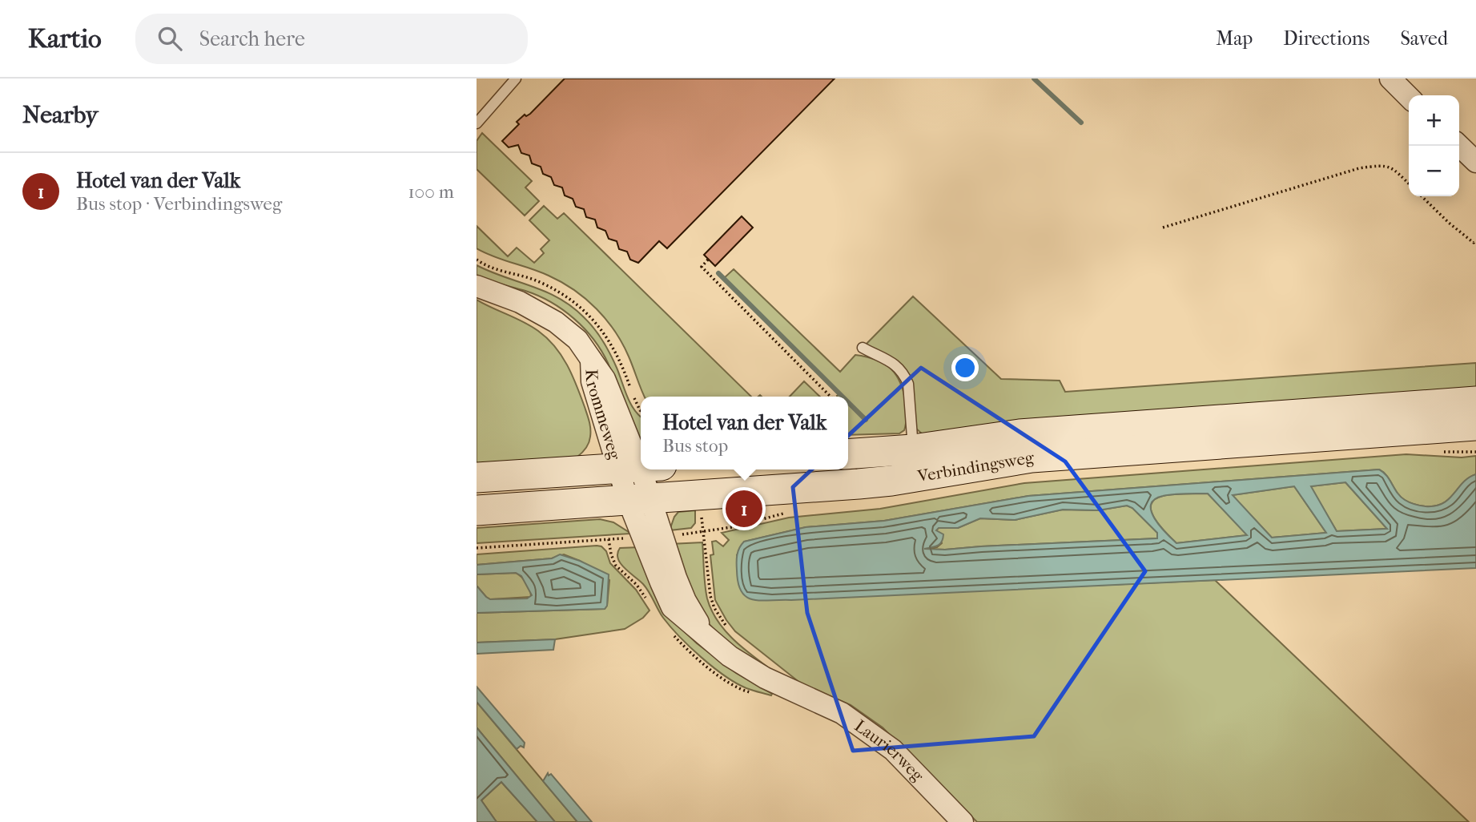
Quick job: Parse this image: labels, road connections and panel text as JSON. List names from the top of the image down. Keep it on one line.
{"streets":{"street":["Krommeweg","Verbindingsweg","Laurierweg"]},"crossings":[["Krommeweg","Verbindingsweg"],["Krommeweg","Laurierweg"],["Verbindingsweg","Laurierweg"]],"page":{"header":"Kartio","search":"Search here","nav":["Map","Directions","Saved"],"heading":"Nearby","map_buttons":["+","−"],"list":[{"mark":"1","name":"Hotel van der Valk","note":"Bus stop · Verbindingsweg","value":"100 m"}],"popup":["Hotel van der Valk","Bus stop"],"pins":"1"}}
